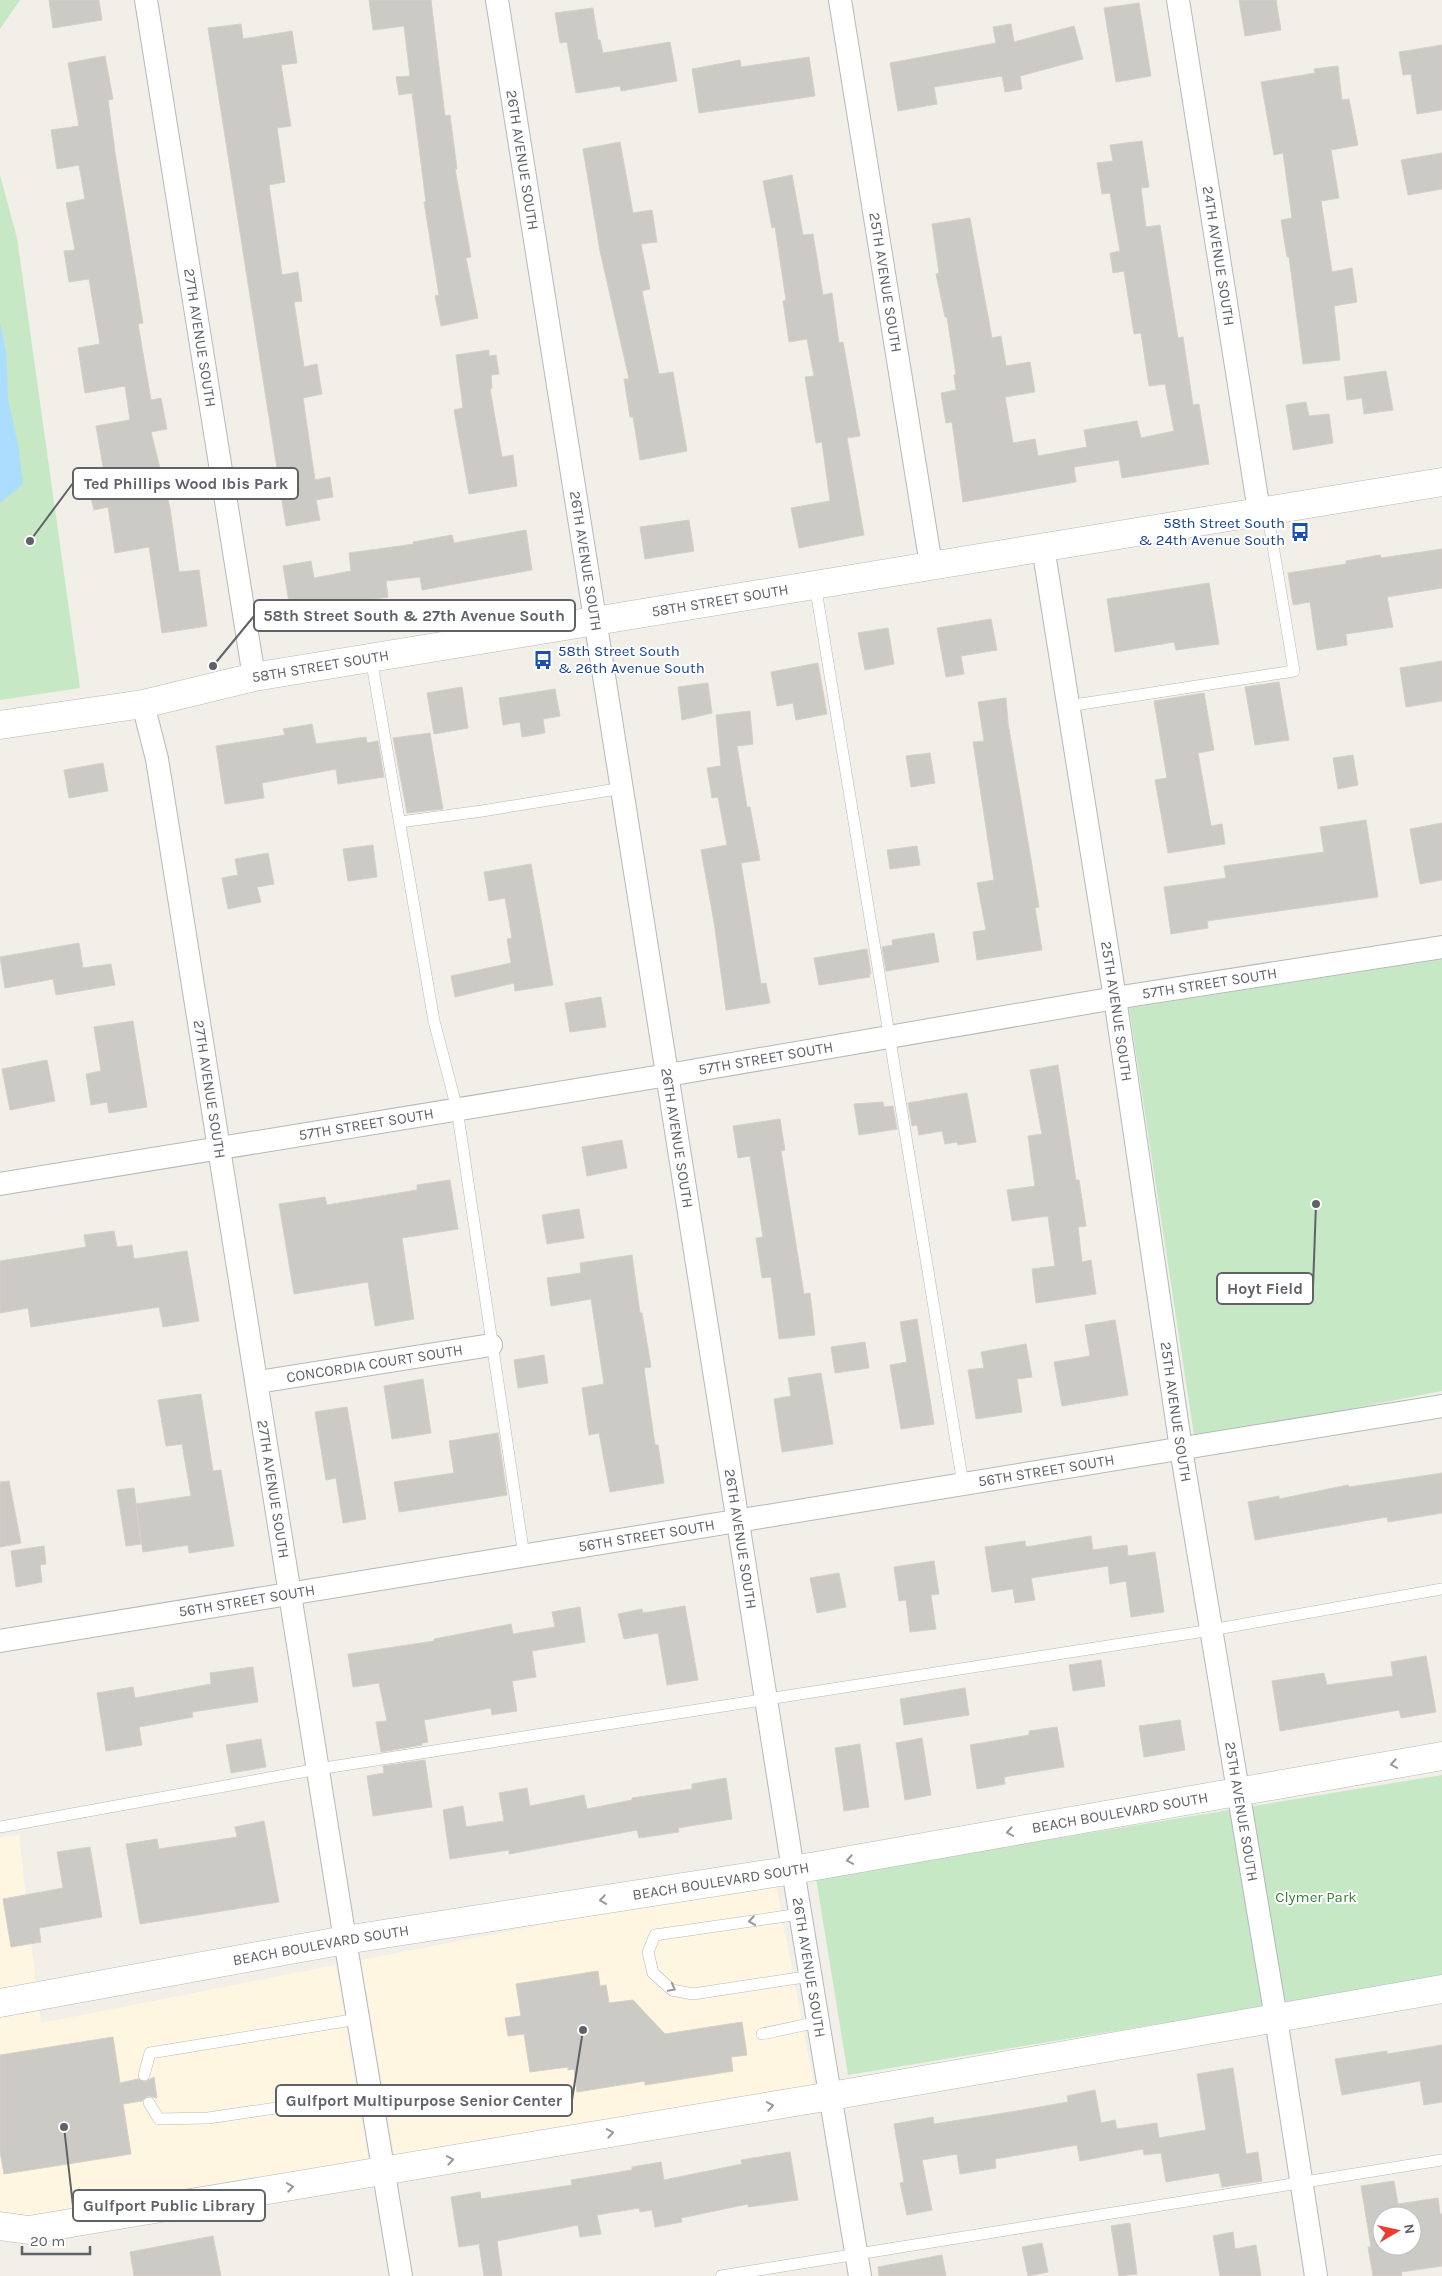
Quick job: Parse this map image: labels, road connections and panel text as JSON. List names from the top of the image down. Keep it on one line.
{"streets":{"street":["26TH AVENUE SOUTH","24TH AVENUE SOUTH","25TH AVENUE SOUTH","27TH AVENUE SOUTH","58TH STREET SOUTH","57TH STREET SOUTH","CONCORDIA COURT SOUTH","56TH STREET SOUTH","BEACH BOULEVARD SOUTH"]},"crossings":[["26TH AVENUE SOUTH","58TH STREET SOUTH"],["26TH AVENUE SOUTH","57TH STREET SOUTH"],["26TH AVENUE SOUTH","56TH STREET SOUTH"],["26TH AVENUE SOUTH","BEACH BOULEVARD SOUTH"],["24TH AVENUE SOUTH","58TH STREET SOUTH"],["25TH AVENUE SOUTH","58TH STREET SOUTH"],["25TH AVENUE SOUTH","57TH STREET SOUTH"],["25TH AVENUE SOUTH","56TH STREET SOUTH"],["25TH AVENUE SOUTH","BEACH BOULEVARD SOUTH"],["27TH AVENUE SOUTH","58TH STREET SOUTH"],["27TH AVENUE SOUTH","57TH STREET SOUTH"],["27TH AVENUE SOUTH","CONCORDIA COURT SOUTH"],["27TH AVENUE SOUTH","56TH STREET SOUTH"],["27TH AVENUE SOUTH","BEACH BOULEVARD SOUTH"]],"parks":["Clymer Park"],"places":{"bus stop":["58th Street South & 24th Avenue South","58th Street South & 26th Avenue South"],"other":["Ted Phillips Wood Ibis Park","58th Street South & 27th Avenue South","Hoyt Field","Gulfport Multipurpose Senior Center","Gulfport Public Library"]},"scale_bar":"20 m","north":"right"}
